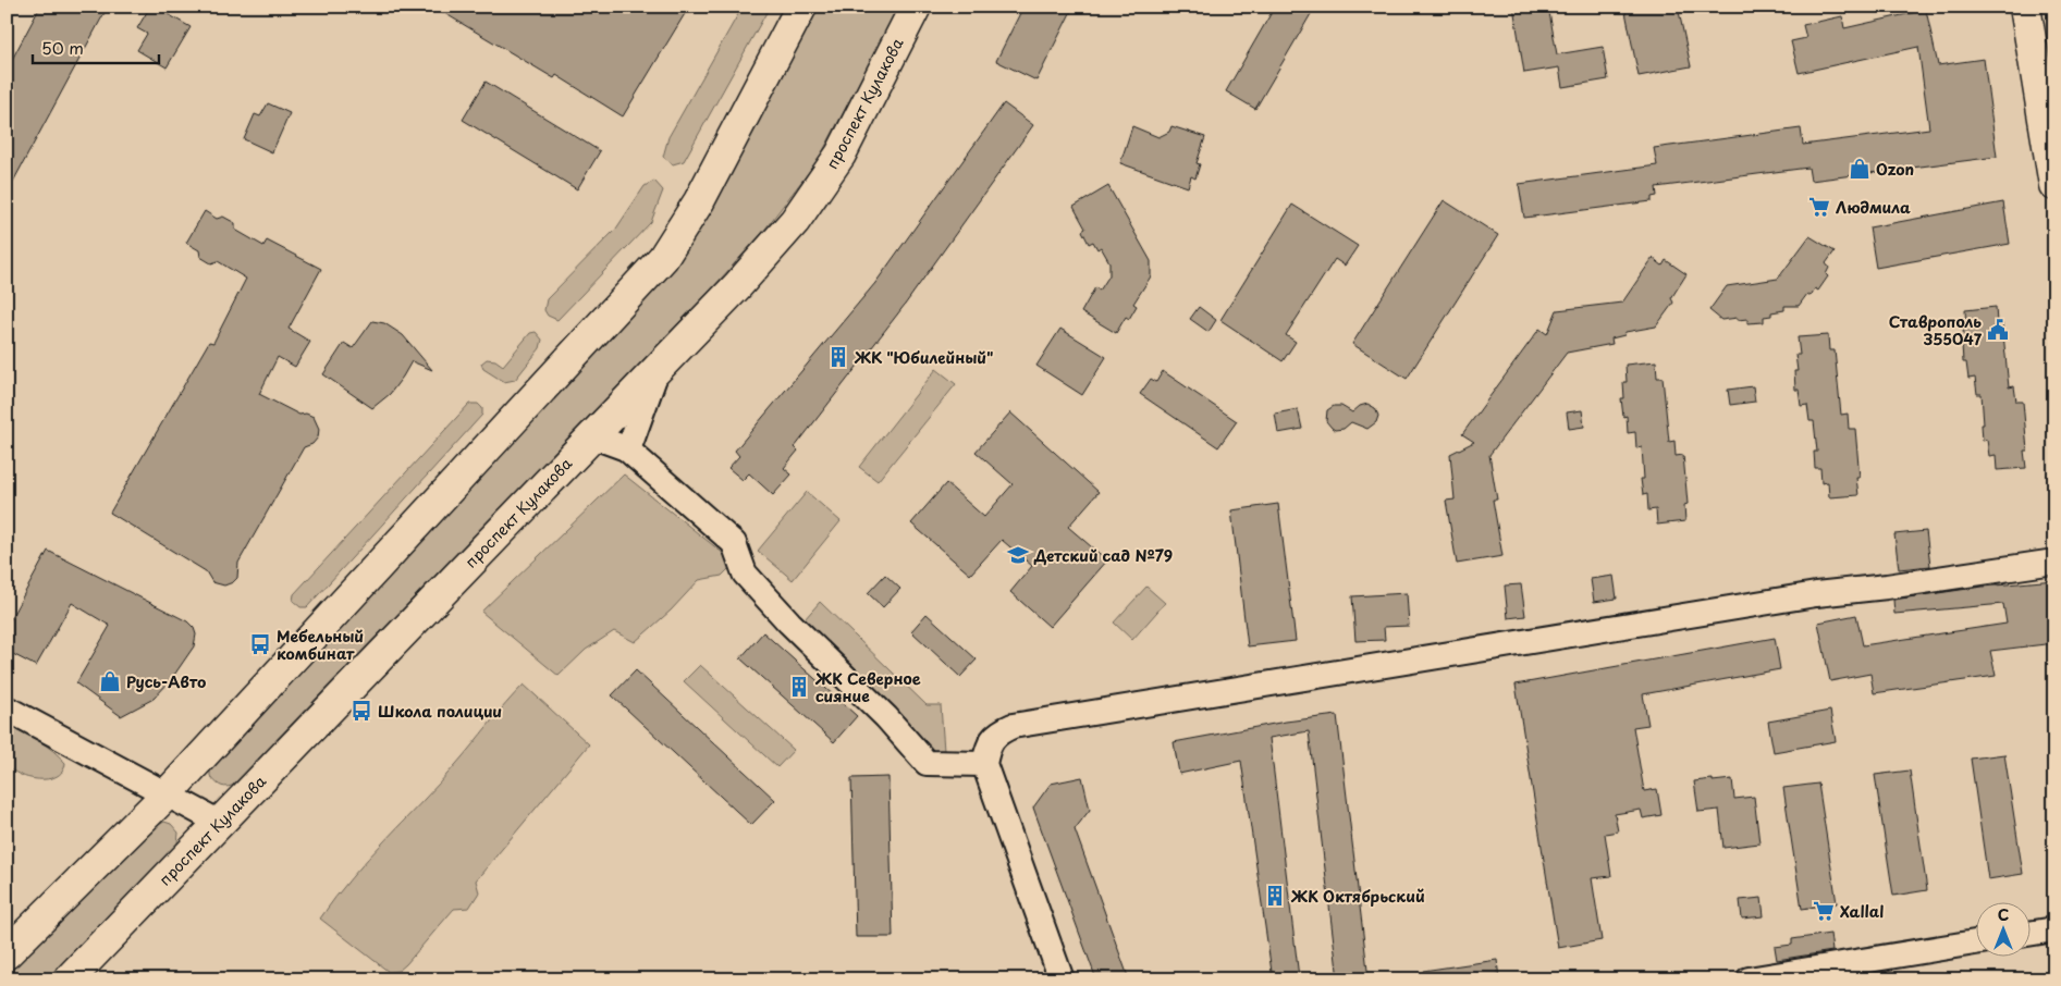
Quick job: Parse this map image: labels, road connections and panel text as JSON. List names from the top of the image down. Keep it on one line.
{"streets":{"main road":["проспект Кулакова"]},"places":{"shop":["Ozon","Русь-Авто"],"supermarket":["Людмила","Xallal"],"public building":["Ставрополь 355047"],"building":["ЖК \"Юбилейный\"","ЖК Северное сияние","ЖК Октябрьский"],"school or university":["Детский сад №79"],"bus stop":["Мебельный комбинат","Школа полиции"]},"scale_bar":"50 m","north":"top"}
